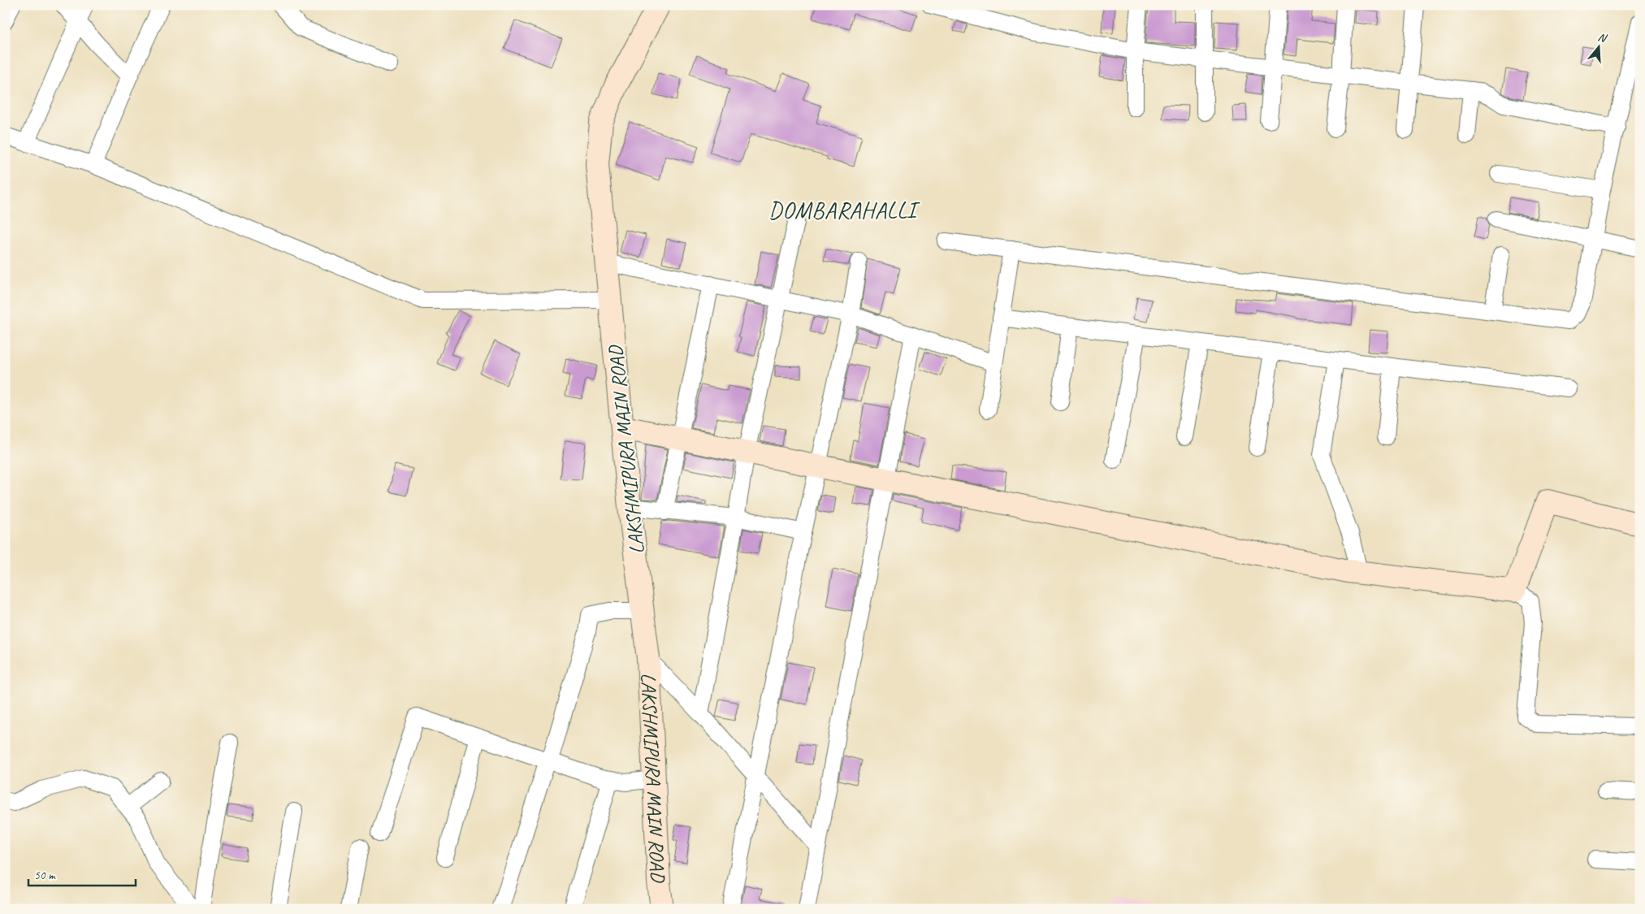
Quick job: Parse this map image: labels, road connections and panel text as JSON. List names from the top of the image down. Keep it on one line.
{"streets":{"street":["LAKSHMIPURA MAIN ROAD"]},"districts":["DOMBARAHALLI"],"scale_bar":"50 m","north":"top"}
